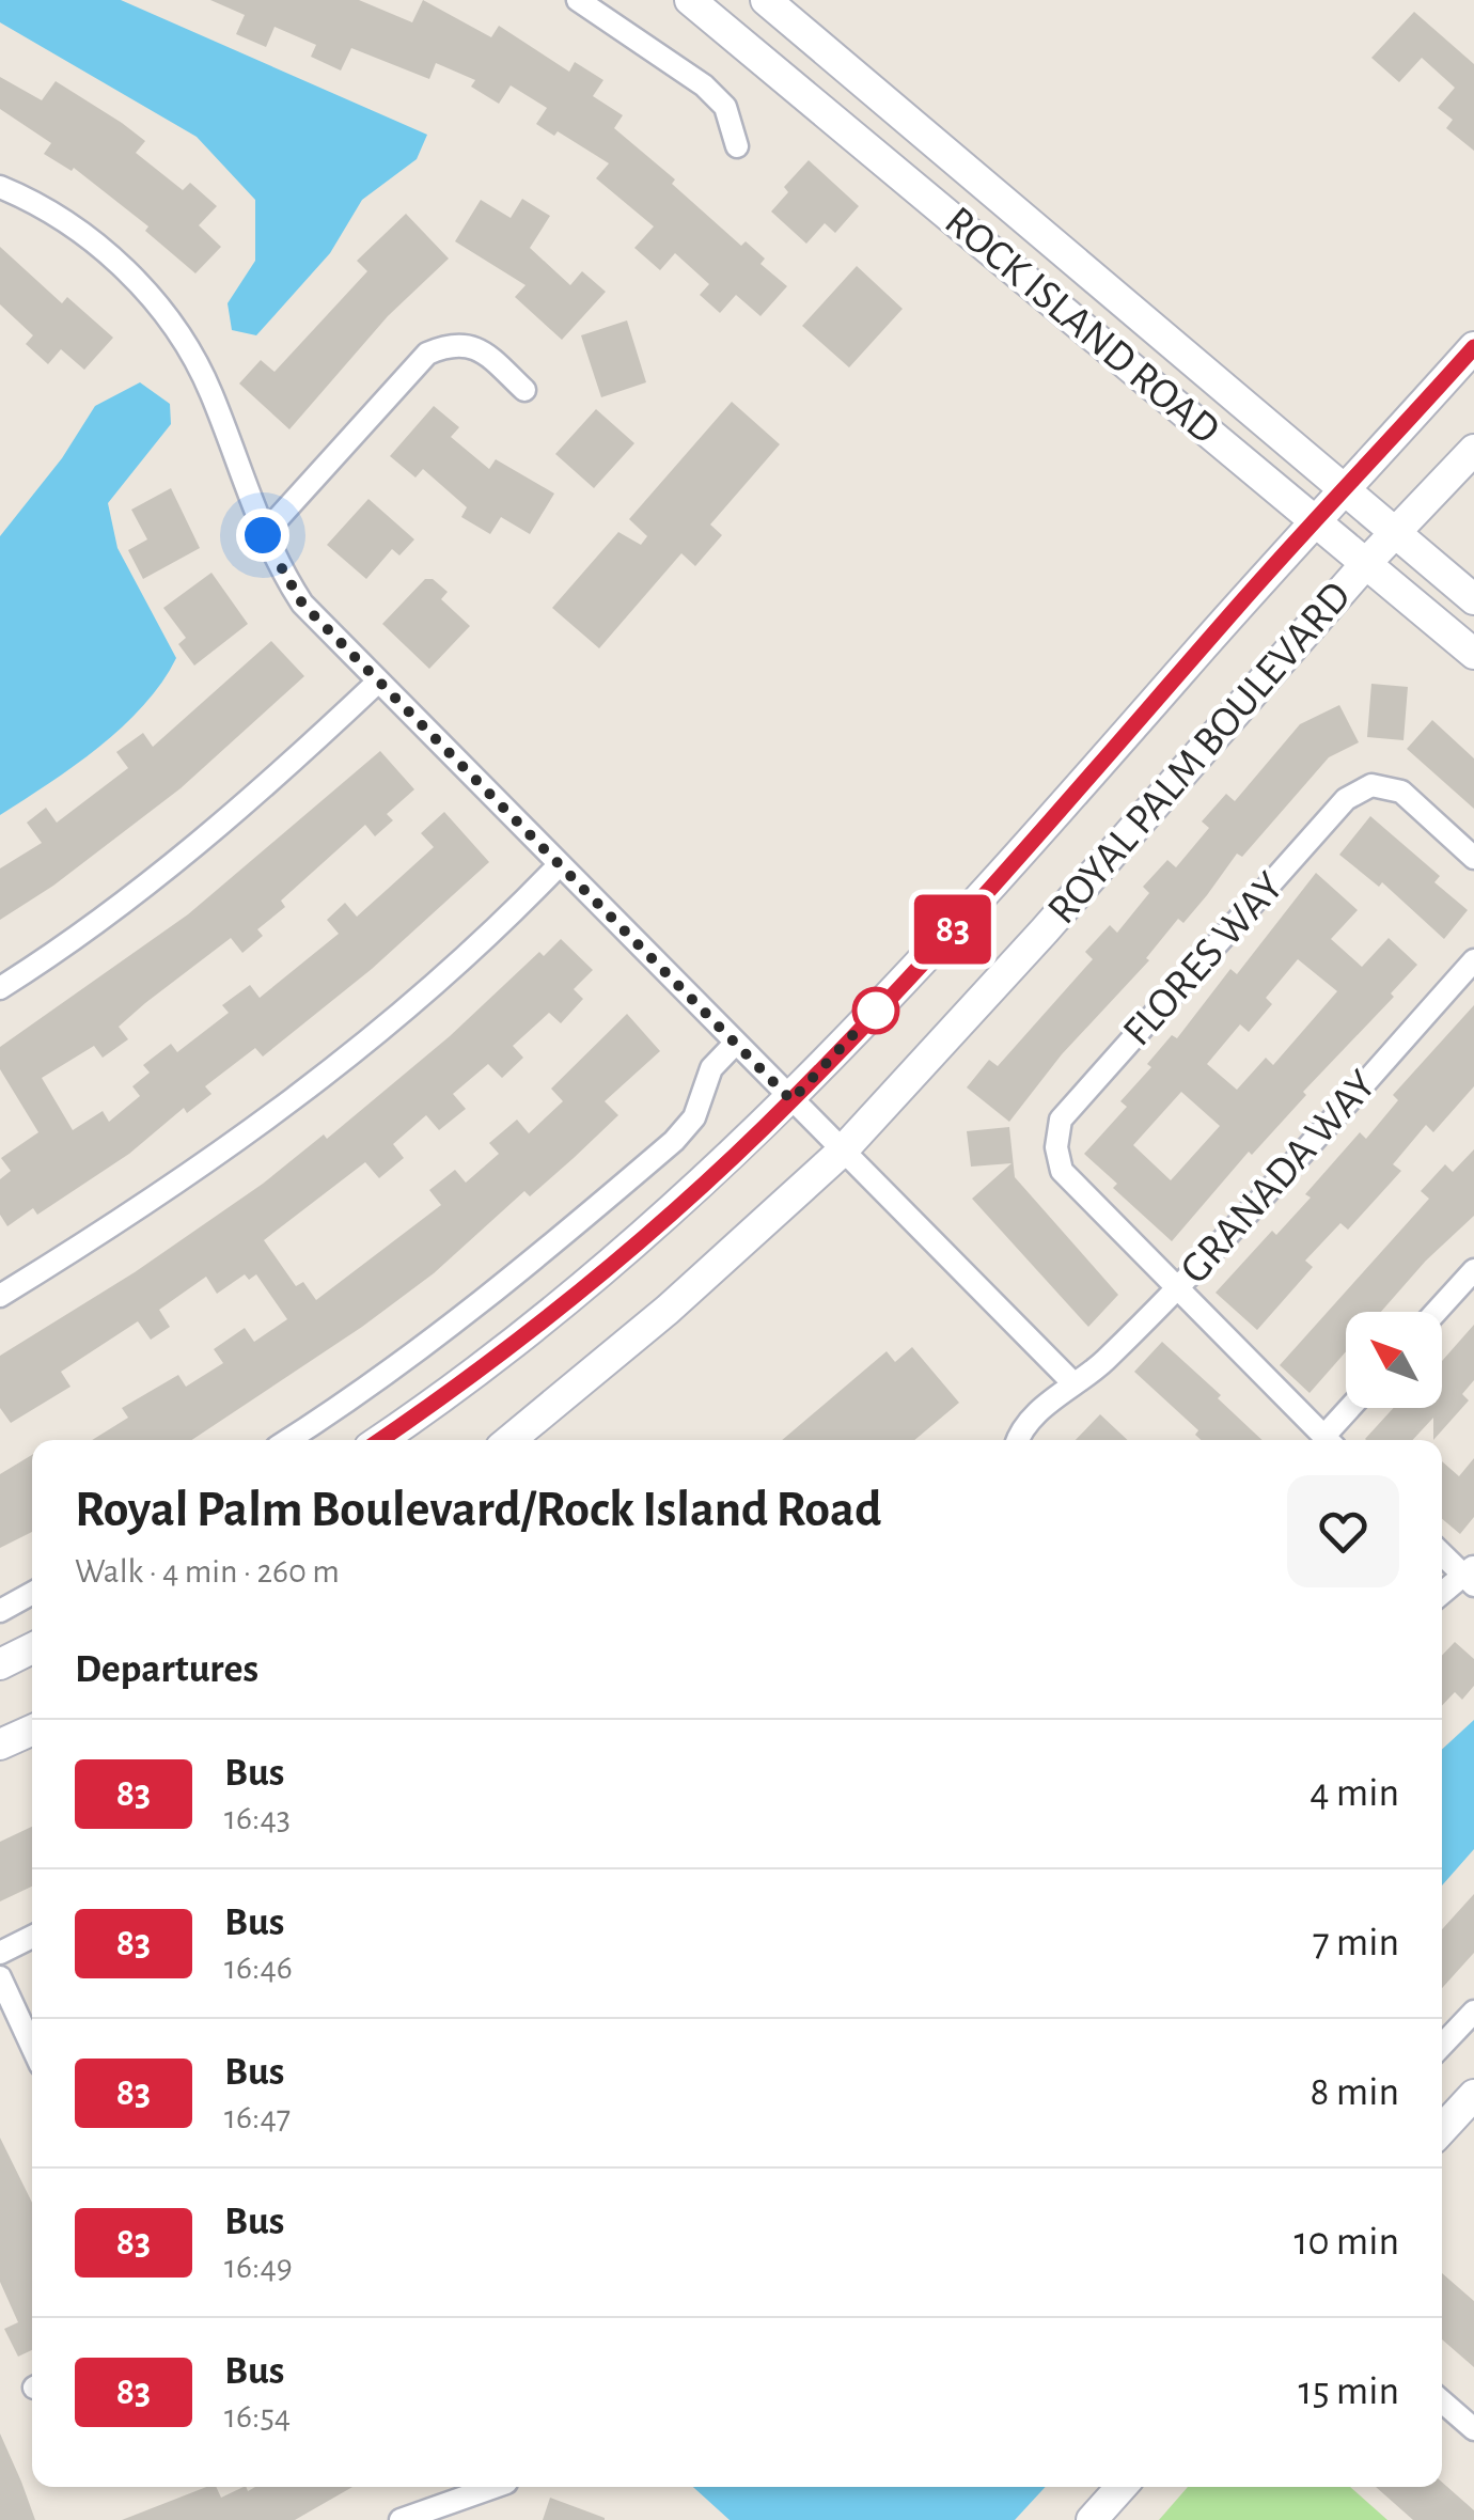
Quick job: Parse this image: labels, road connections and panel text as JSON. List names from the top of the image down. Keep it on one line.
{"streets":{"main road":["ROCK ISLAND ROAD","ROYAL PALM BOULEVARD"],"street":["FLORES WAY","GRANADA WAY"]},"crossings":[["ROCK ISLAND ROAD","ROYAL PALM BOULEVARD"],["FLORES WAY","GRANADA WAY"]],"lines":["bus line 83"],"north":"top left","page":{"on_map":"83","heading":[["Royal Palm Boulevard/Rock Island Road","Walk · 4 min · 260 m"],"Departures"],"list":[{"mark":"83","name":"Bus","note":"16:43","value":"4 min"},{"mark":"83","name":"Bus","note":"16:46","value":"7 min"},{"mark":"83","name":"Bus","note":"16:47","value":"8 min"},{"mark":"83","name":"Bus","note":"16:49","value":"10 min"},{"mark":"83","name":"Bus","note":"16:54","value":"15 min"}]}}
